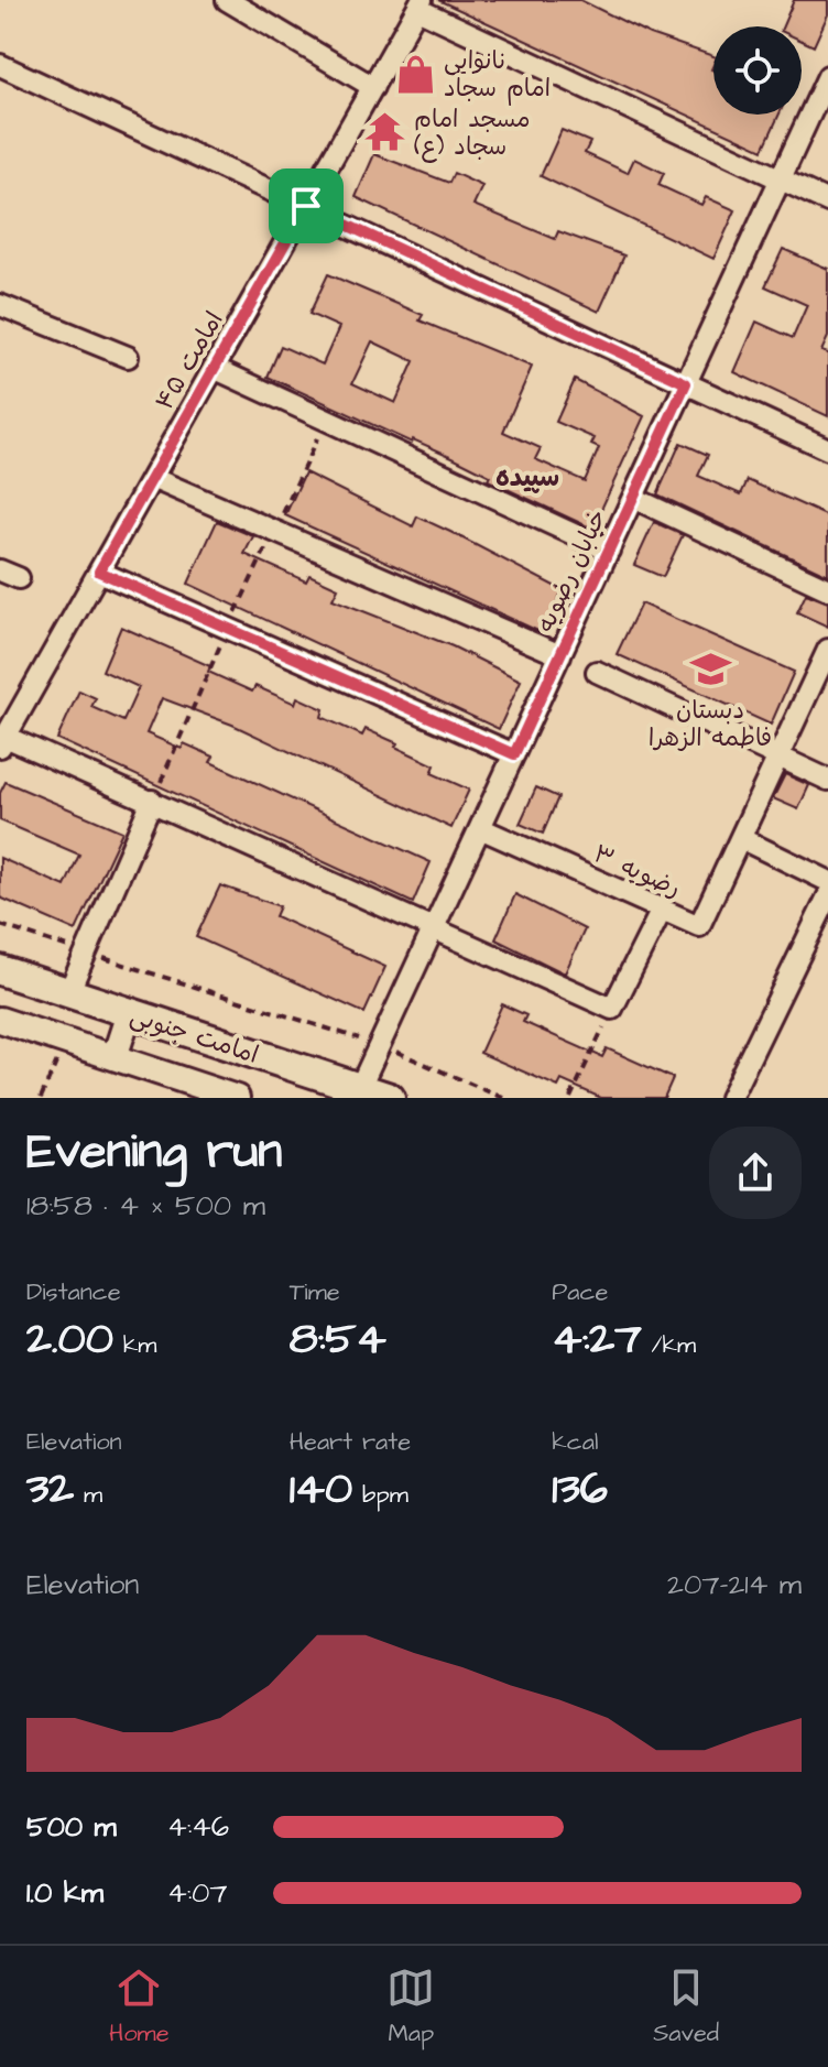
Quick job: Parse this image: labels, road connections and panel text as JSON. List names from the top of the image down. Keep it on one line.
{"streets":{"main road":["امامت جنوبی"],"street":["امامت ۴۵","خیابان رضویه","رضویه ۳"]},"crossings":[["خیابان رضویه","رضویه ۳"],["خیابان رضویه","امامت جنوبی"]],"districts":["سپیده"],"places":{"shop":["نانوایی امام سجاد"],"temple":["مسجد امام سجاد (ع)"],"school or university":["دبستان فاطمه الزهرا"]},"page":{"heading":["Evening run","18:58 · 4 × 500 m"],"stats":[["Distance","2.00 km"],["Time","8:54"],["Pace","4:27 /km"],["Elevation","32 m"],["Heart rate","140 bpm"],["kcal","136"]],"chart":["Elevation","207–214 m"],"list":[{"name":"500 m","note":"4:46"},{"name":"1.0 km","note":"4:07"}],"tabs":["Home","Map","Saved"]}}
